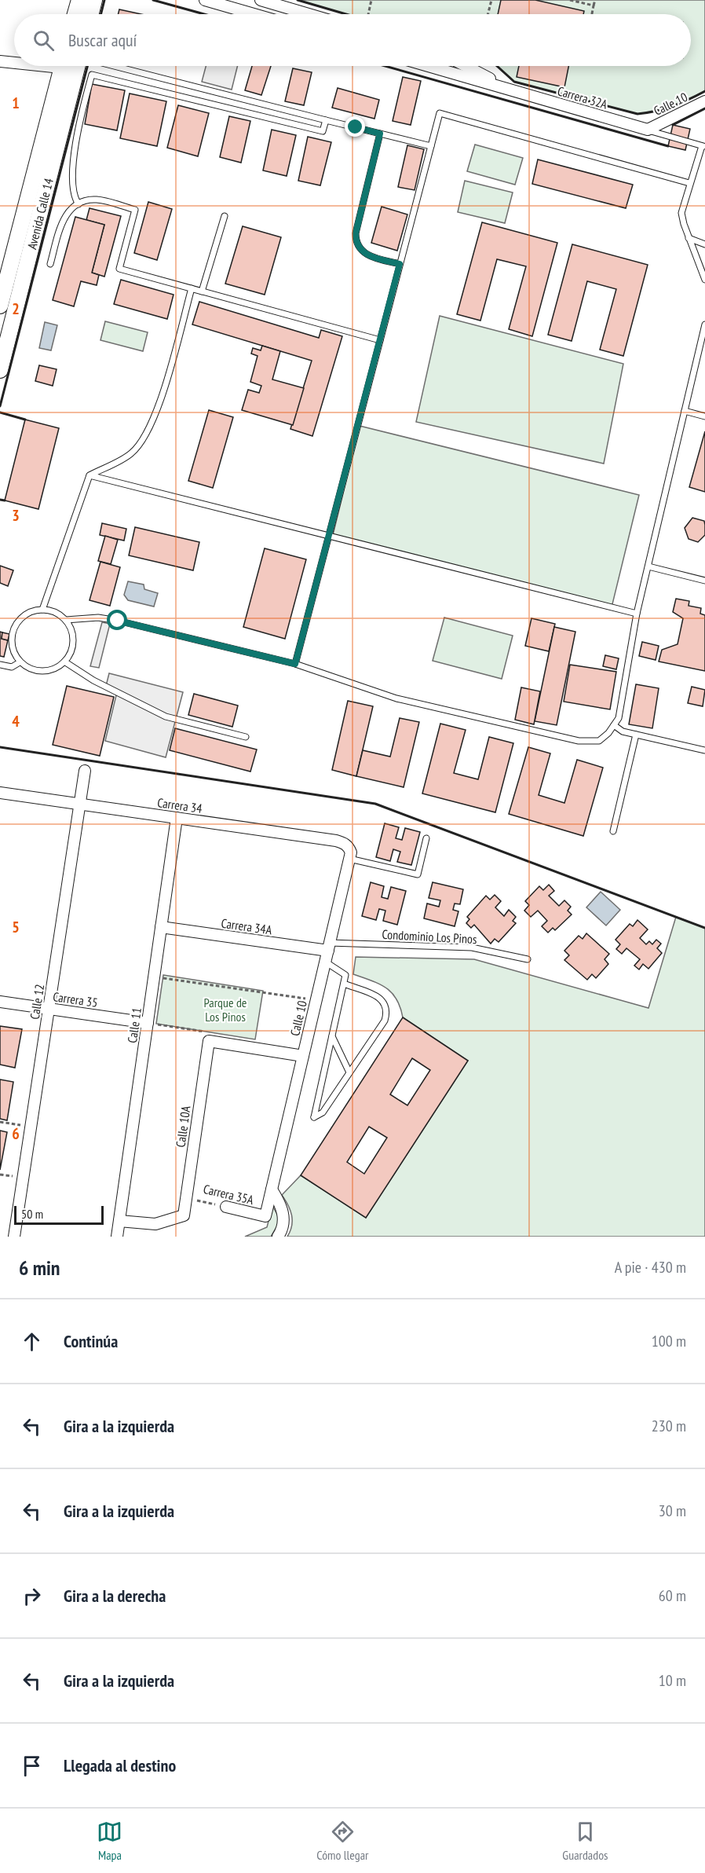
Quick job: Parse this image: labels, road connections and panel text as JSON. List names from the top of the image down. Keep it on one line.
{"streets":{"main road":["Avenida Calle 14"],"street":["Carrera 32A","Calle 10","Carrera 34","Carrera 34A","Carrera 35","Calle 12","Calle 11","Calle 10A","Carrera 35A"],"lane":["Condominio Los Pinos"]},"crossings":[["Carrera 32A","Calle 10"],["Calle 10","Carrera 34"],["Calle 10","Carrera 34A"],["Calle 10","Condominio Los Pinos"],["Calle 10","Carrera 35A"],["Carrera 34","Calle 12"],["Carrera 34","Calle 11"],["Carrera 34A","Condominio Los Pinos"],["Carrera 34A","Calle 11"],["Carrera 35","Calle 12"],["Carrera 35","Calle 11"],["Calle 11","Calle 10A"],["Calle 10A","Carrera 35A"]],"parks":["Parque de Los Pinos"],"scale_bar":"50 m","page":{"search":"Buscar aquí","scale":"50 m","heading":["6 min","A pie · 430 m"],"list":[["Continúa","100 m"],["Gira a la izquierda","230 m"],["Gira a la izquierda","30 m"],["Gira a la derecha","60 m"],["Gira a la izquierda","10 m"],"Llegada al destino"],"nav":["Mapa","Cómo llegar","Guardados"]},"grid":{"rows":["1","2","3","4","5","6"]}}
